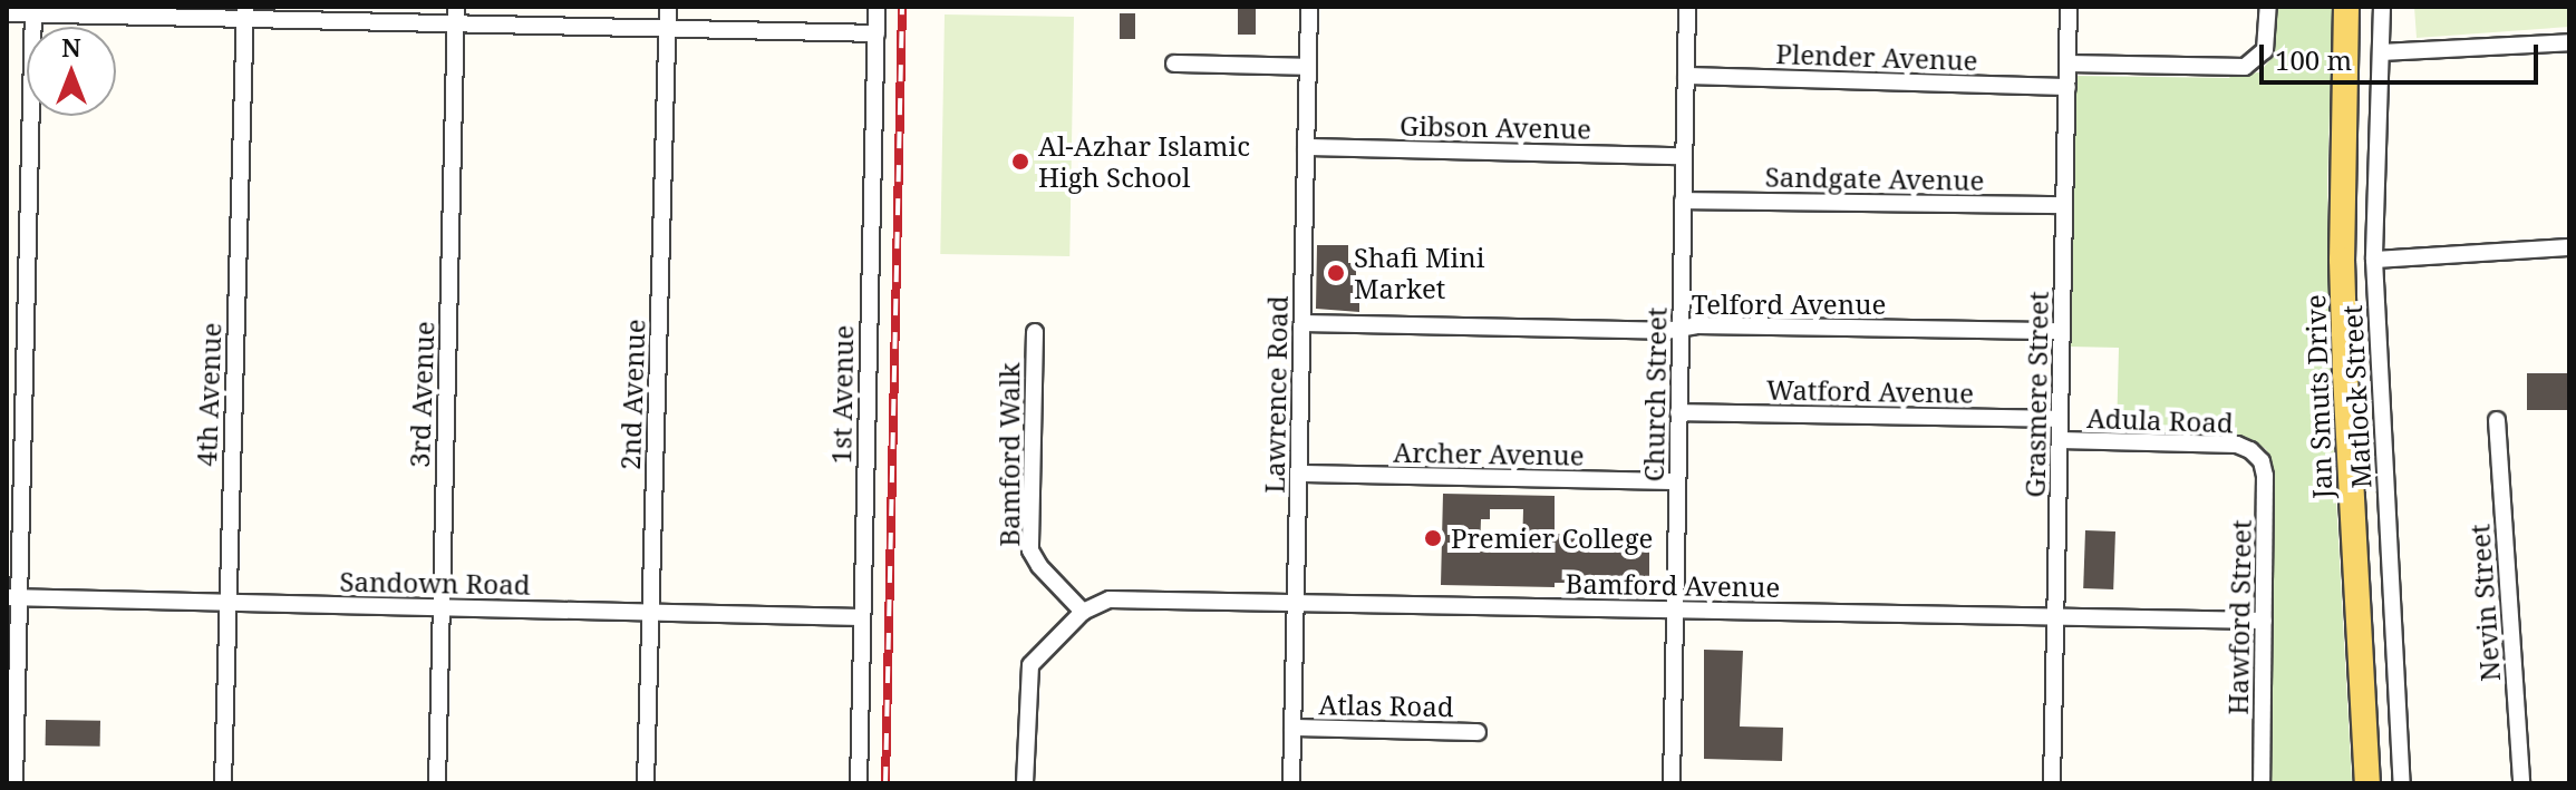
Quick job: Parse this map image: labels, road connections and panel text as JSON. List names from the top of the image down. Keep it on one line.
{"streets":{"main road":["Jan Smuts Drive"],"street":["Plender Avenue","Gibson Avenue","Sandgate Avenue","Telford Avenue","Watford Avenue","4th Avenue","3rd Avenue","2nd Avenue","1st Avenue","Lawrence Road","Church Street","Grasmere Street","Matlock Street","Adula Road","Archer Avenue","Bamford Walk","Sandown Road","Bamford Avenue","Nevin Street","Hawford Street","Atlas Road"]},"crossings":[["Plender Avenue","Church Street"],["Plender Avenue","Grasmere Street"],["Gibson Avenue","Lawrence Road"],["Gibson Avenue","Church Street"],["Sandgate Avenue","Church Street"],["Sandgate Avenue","Grasmere Street"],["Telford Avenue","Lawrence Road"],["Telford Avenue","Church Street"],["Telford Avenue","Grasmere Street"],["Watford Avenue","Church Street"],["Watford Avenue","Grasmere Street"],["4th Avenue","Sandown Road"],["3rd Avenue","Sandown Road"],["2nd Avenue","Sandown Road"],["1st Avenue","Sandown Road"],["Lawrence Road","Archer Avenue"],["Lawrence Road","Bamford Avenue"],["Lawrence Road","Atlas Road"],["Church Street","Archer Avenue"],["Church Street","Bamford Avenue"],["Grasmere Street","Adula Road"],["Grasmere Street","Bamford Avenue"],["Adula Road","Hawford Street"],["Bamford Walk","Bamford Avenue"],["Bamford Avenue","Hawford Street"]],"places":["Al-Azhar Islamic High School","Shafi Mini Market","Premier College"],"scale_bar":"100 m","north":"top"}
